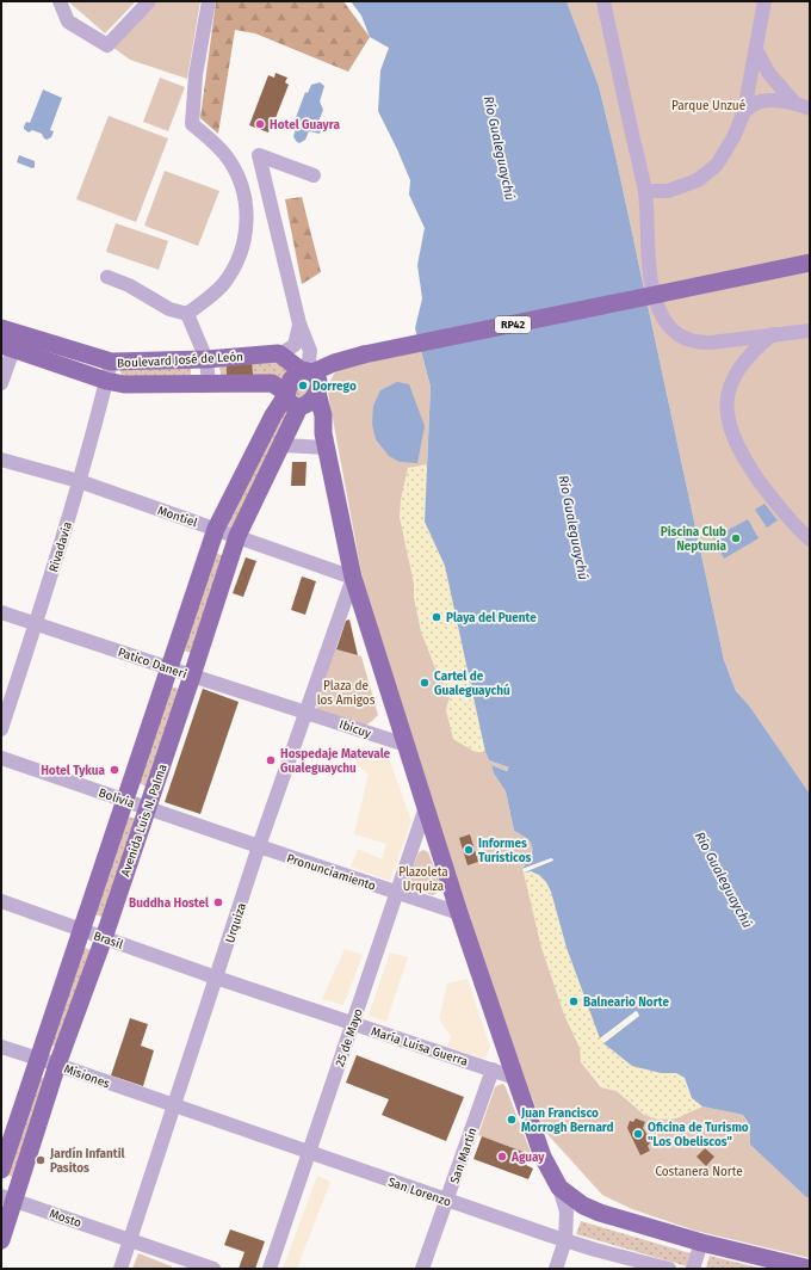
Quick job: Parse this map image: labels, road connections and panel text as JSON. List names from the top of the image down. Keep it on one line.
{"streets":{"main road":["RP42","Boulevard José de León","Avenida Luis N. Palma"],"street":["Montiel","Rivadavia","Patico Daneri","Ibicuy","Bolivia","Pronunciamiento","Urquiza","Brasil","25 de Mayo","María Luisa Guerra","Misiones","San Martín","San Lorenzo","Mosto"]},"crossings":[["RP42","Boulevard José de León"],["RP42","Avenida Luis N. Palma"],["Boulevard José de León","Rivadavia"],["Boulevard José de León","Avenida Luis N. Palma"],["Montiel","Rivadavia"],["Montiel","Avenida Luis N. Palma"],["Montiel","Urquiza"],["Rivadavia","Patico Daneri"],["Patico Daneri","Ibicuy"],["Patico Daneri","Avenida Luis N. Palma"],["Patico Daneri","Urquiza"],["Ibicuy","Urquiza"],["Bolivia","Avenida Luis N. Palma"],["Bolivia","Pronunciamiento"],["Bolivia","Urquiza"],["Avenida Luis N. Palma","Brasil"],["Avenida Luis N. Palma","Misiones"],["Avenida Luis N. Palma","Mosto"],["Pronunciamiento","Urquiza"],["Pronunciamiento","25 de Mayo"],["Urquiza","Brasil"],["Urquiza","María Luisa Guerra"],["Urquiza","Misiones"],["Urquiza","San Lorenzo"],["Urquiza","Mosto"],["Brasil","María Luisa Guerra"],["25 de Mayo","María Luisa Guerra"],["25 de Mayo","San Lorenzo"],["María Luisa Guerra","San Martín"],["Misiones","San Lorenzo"],["San Martín","San Lorenzo"]],"water":["Río Gualeguaychú"],"parks":["Parque Unzué","Plaza de los Amigos","Plazoleta Urquiza","Costanera Norte"],"places":["Hotel Guayra","Dorrego","Piscina Club Neptunia","Playa del Puente","Cartel de Gualeguaychú","Hospedaje Matevale Gualeguaychu","Hotel Tykua","Informes Turísticos","Buddha Hostel","Balneario Norte","Juan Francisco Morrogh Bernard","Oficina de Turismo \"Los Obeliscos\"","Aguay","Jardín Infantil Pasitos"]}
